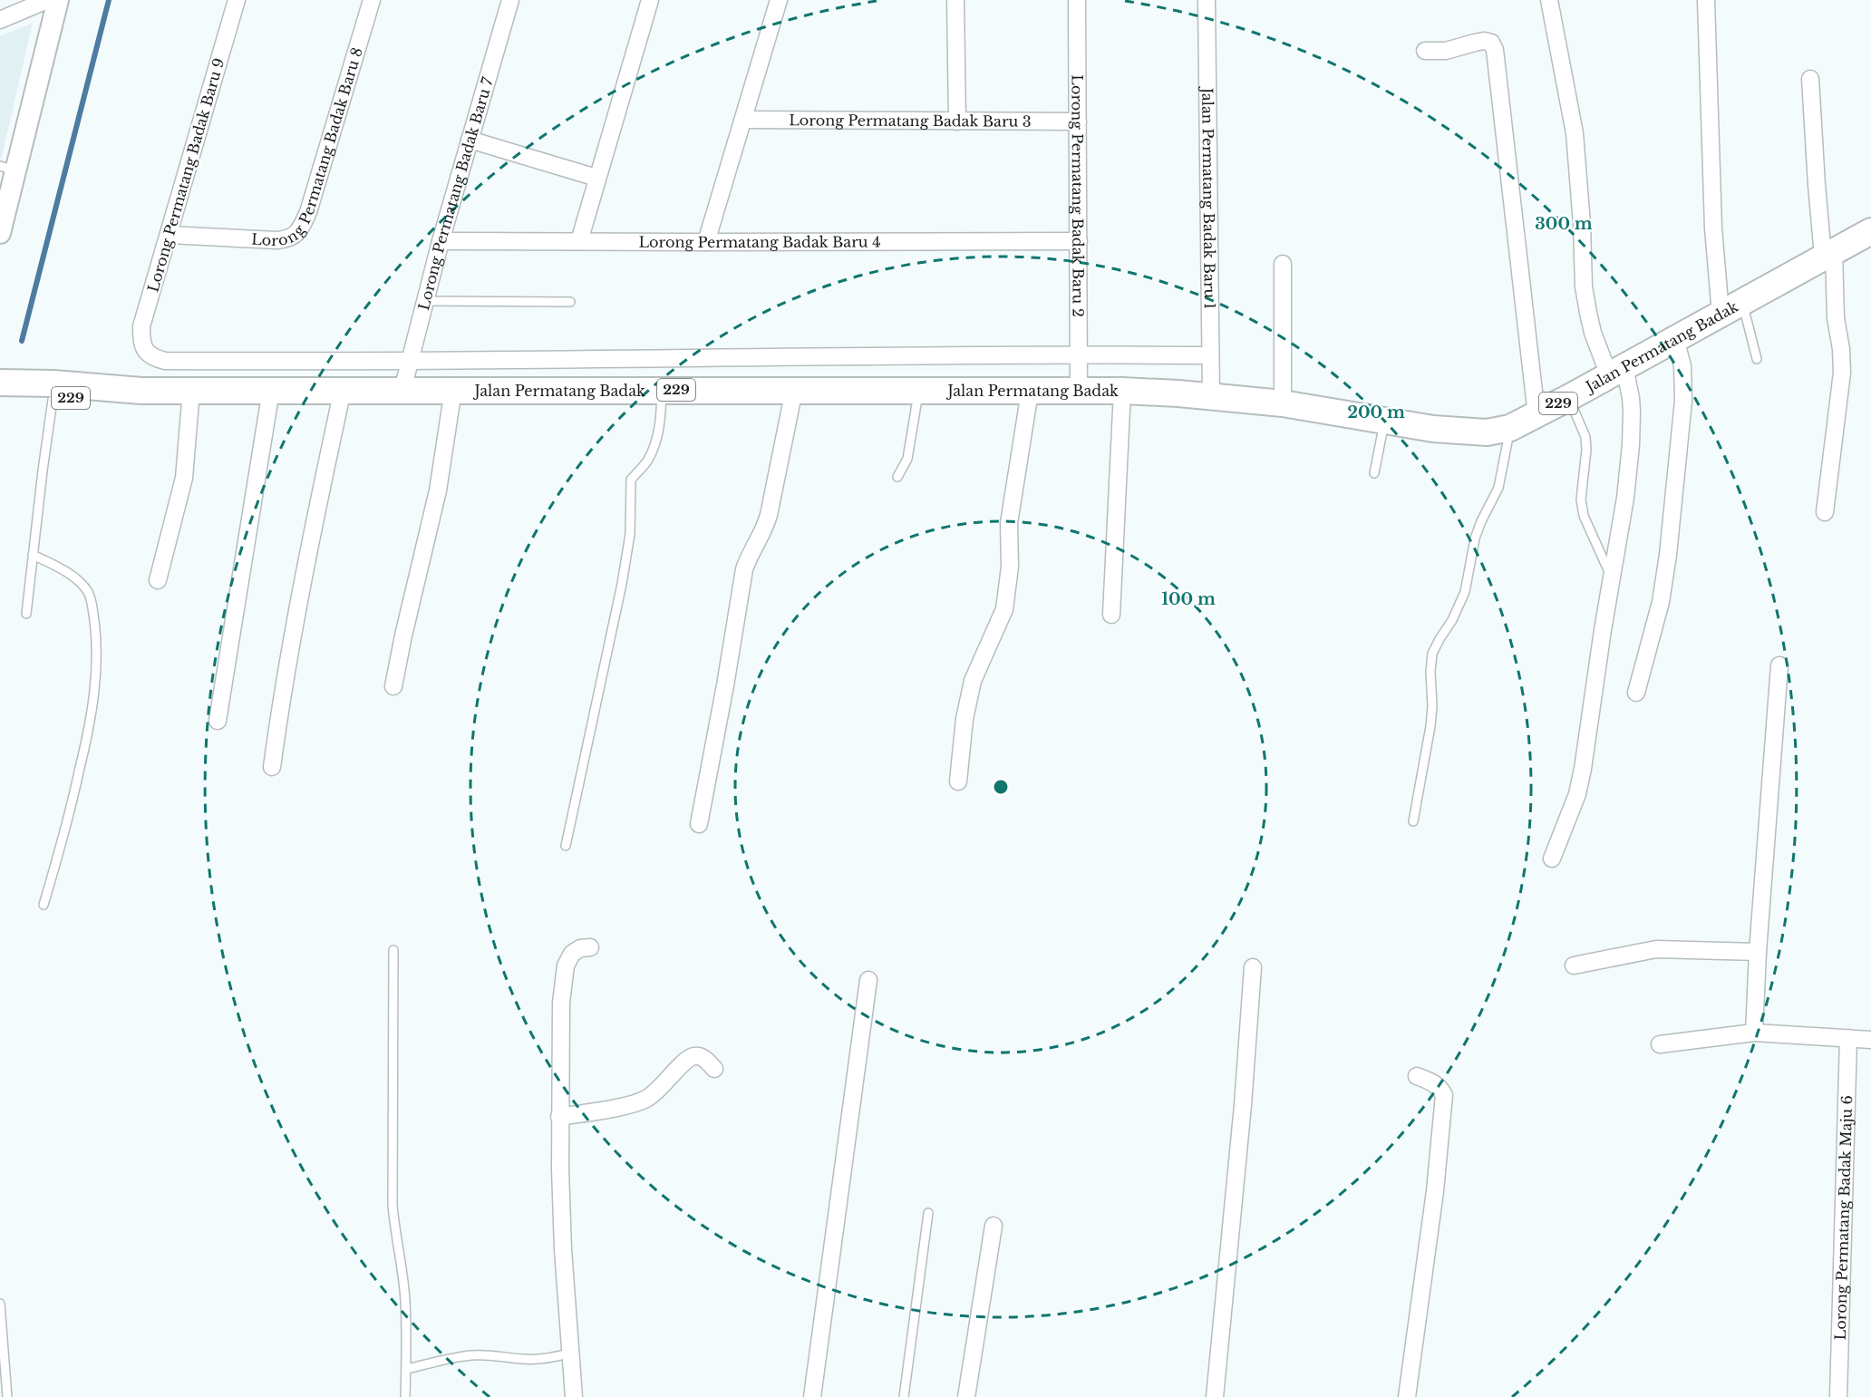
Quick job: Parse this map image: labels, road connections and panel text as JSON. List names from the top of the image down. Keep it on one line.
{"streets":{"main road":["Jalan Permatang Badak","229"],"street":["Lorong Permatang Badak Baru 3","Lorong Permatang Badak Baru 8","Lorong Permatang Badak Baru 9","Lorong Permatang Badak Baru 7","Lorong Permatang Badak Baru 2","Jalan Permatang Badak Baru 1","Lorong Permatang Badak Baru 4","Lorong Permatang Badak Maju 6"]},"crossings":[["Lorong Permatang Badak Baru 3","Lorong Permatang Badak Baru 2"],["Lorong Permatang Badak Baru 8","Lorong Permatang Badak Baru 9"],["Lorong Permatang Badak Baru 9","Lorong Permatang Badak Baru 7"],["Lorong Permatang Badak Baru 7","Lorong Permatang Badak Baru 4"],["Lorong Permatang Badak Baru 7","Jalan Permatang Badak"],["Lorong Permatang Badak Baru 2","Lorong Permatang Badak Baru 4"],["Lorong Permatang Badak Baru 2","Jalan Permatang Badak"],["Jalan Permatang Badak Baru 1","Jalan Permatang Badak"]],"rings":["300 m","200 m","100 m"]}
